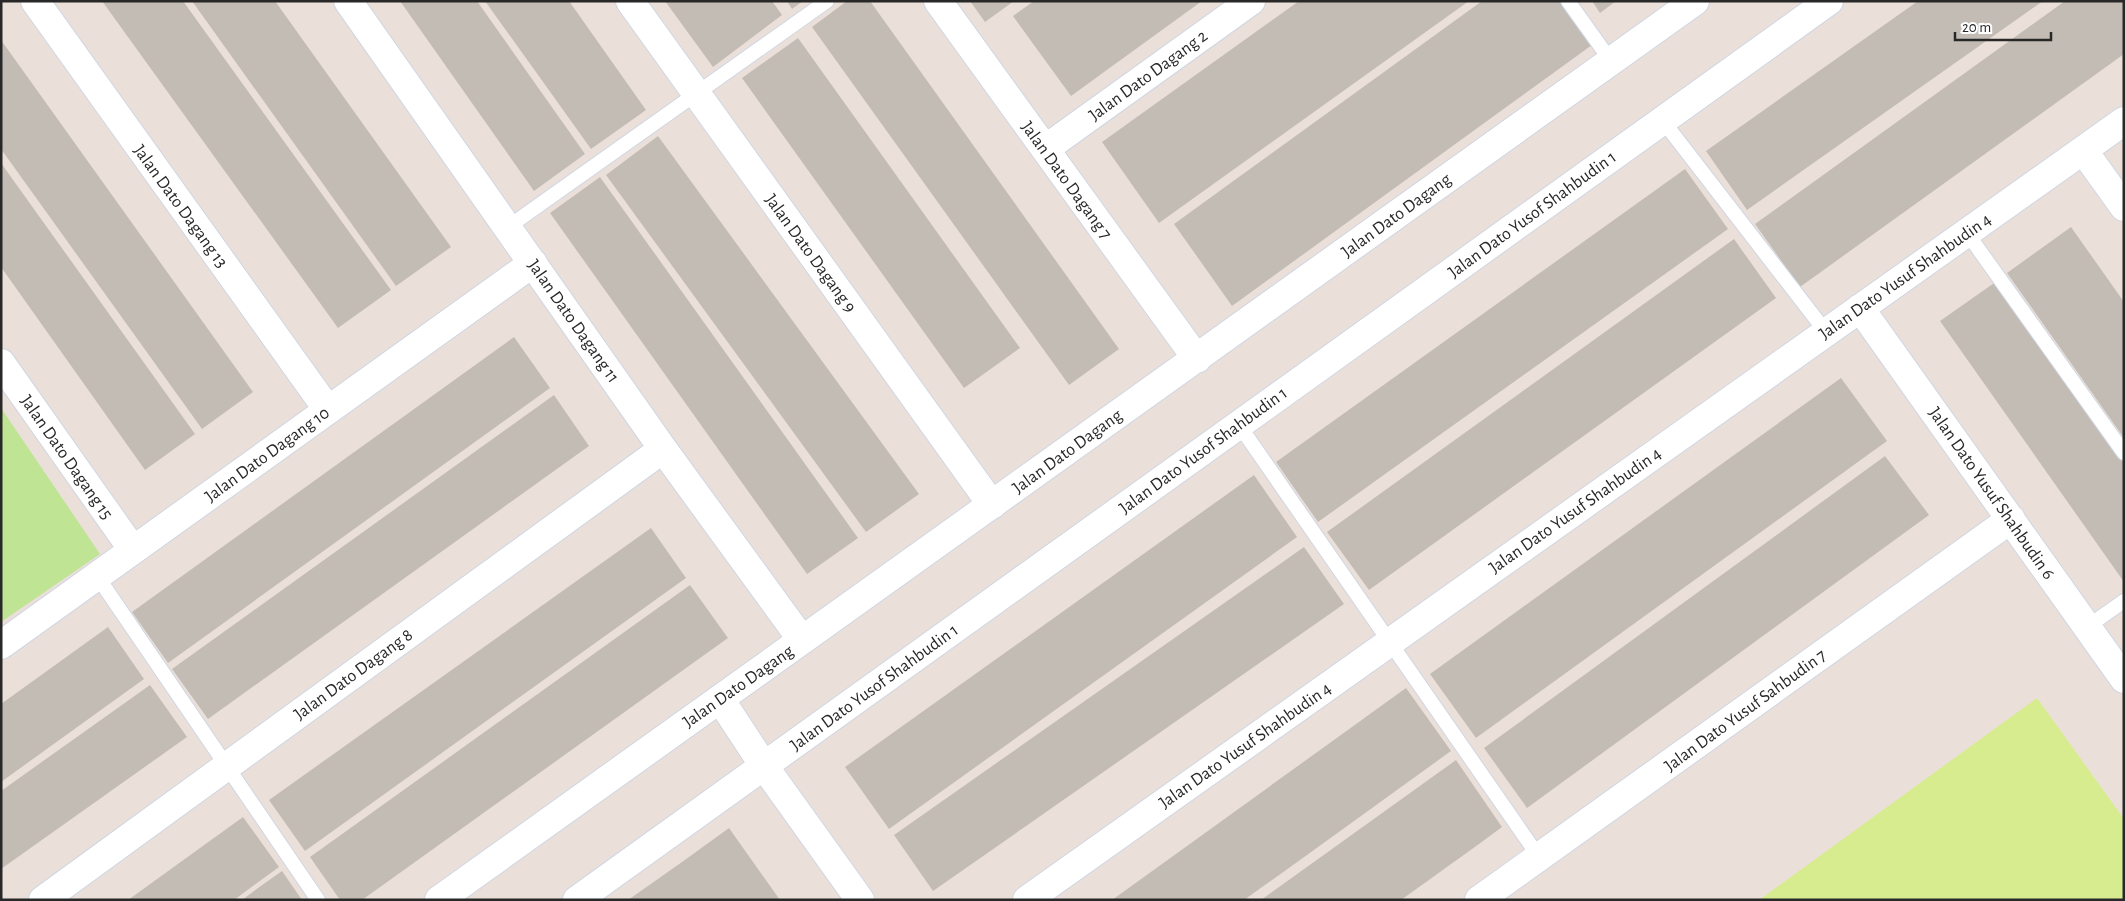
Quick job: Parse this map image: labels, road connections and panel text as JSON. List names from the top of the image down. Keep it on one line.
{"streets":{"street":["Jalan Dato Dagang 2","Jalan Dato Dagang 7","Jalan Dato Dagang 13","Jalan Dato Yusof Shahbudin 1","Jalan Dato Dagang","Jalan Dato Dagang 9","Jalan Dato Yusuf Shahbudin 4","Jalan Dato Dagang 11","Jalan Dato Dagang 10","Jalan Dato Dagang 15","Jalan Dato Yusuf Shahbudin 6","Jalan Dato Dagang 8","Jalan Dato Yusuf Sahbudin 7"]},"crossings":[["Jalan Dato Dagang 2","Jalan Dato Dagang 7"],["Jalan Dato Dagang 7","Jalan Dato Dagang"],["Jalan Dato Dagang 13","Jalan Dato Dagang 10"],["Jalan Dato Dagang","Jalan Dato Dagang 9"],["Jalan Dato Dagang","Jalan Dato Dagang 11"],["Jalan Dato Yusuf Shahbudin 4","Jalan Dato Yusuf Shahbudin 6"],["Jalan Dato Dagang 11","Jalan Dato Dagang 10"],["Jalan Dato Dagang 11","Jalan Dato Dagang 8"],["Jalan Dato Dagang 10","Jalan Dato Dagang 15"],["Jalan Dato Yusuf Shahbudin 6","Jalan Dato Yusuf Sahbudin 7"]],"scale_bar":"20 m"}
